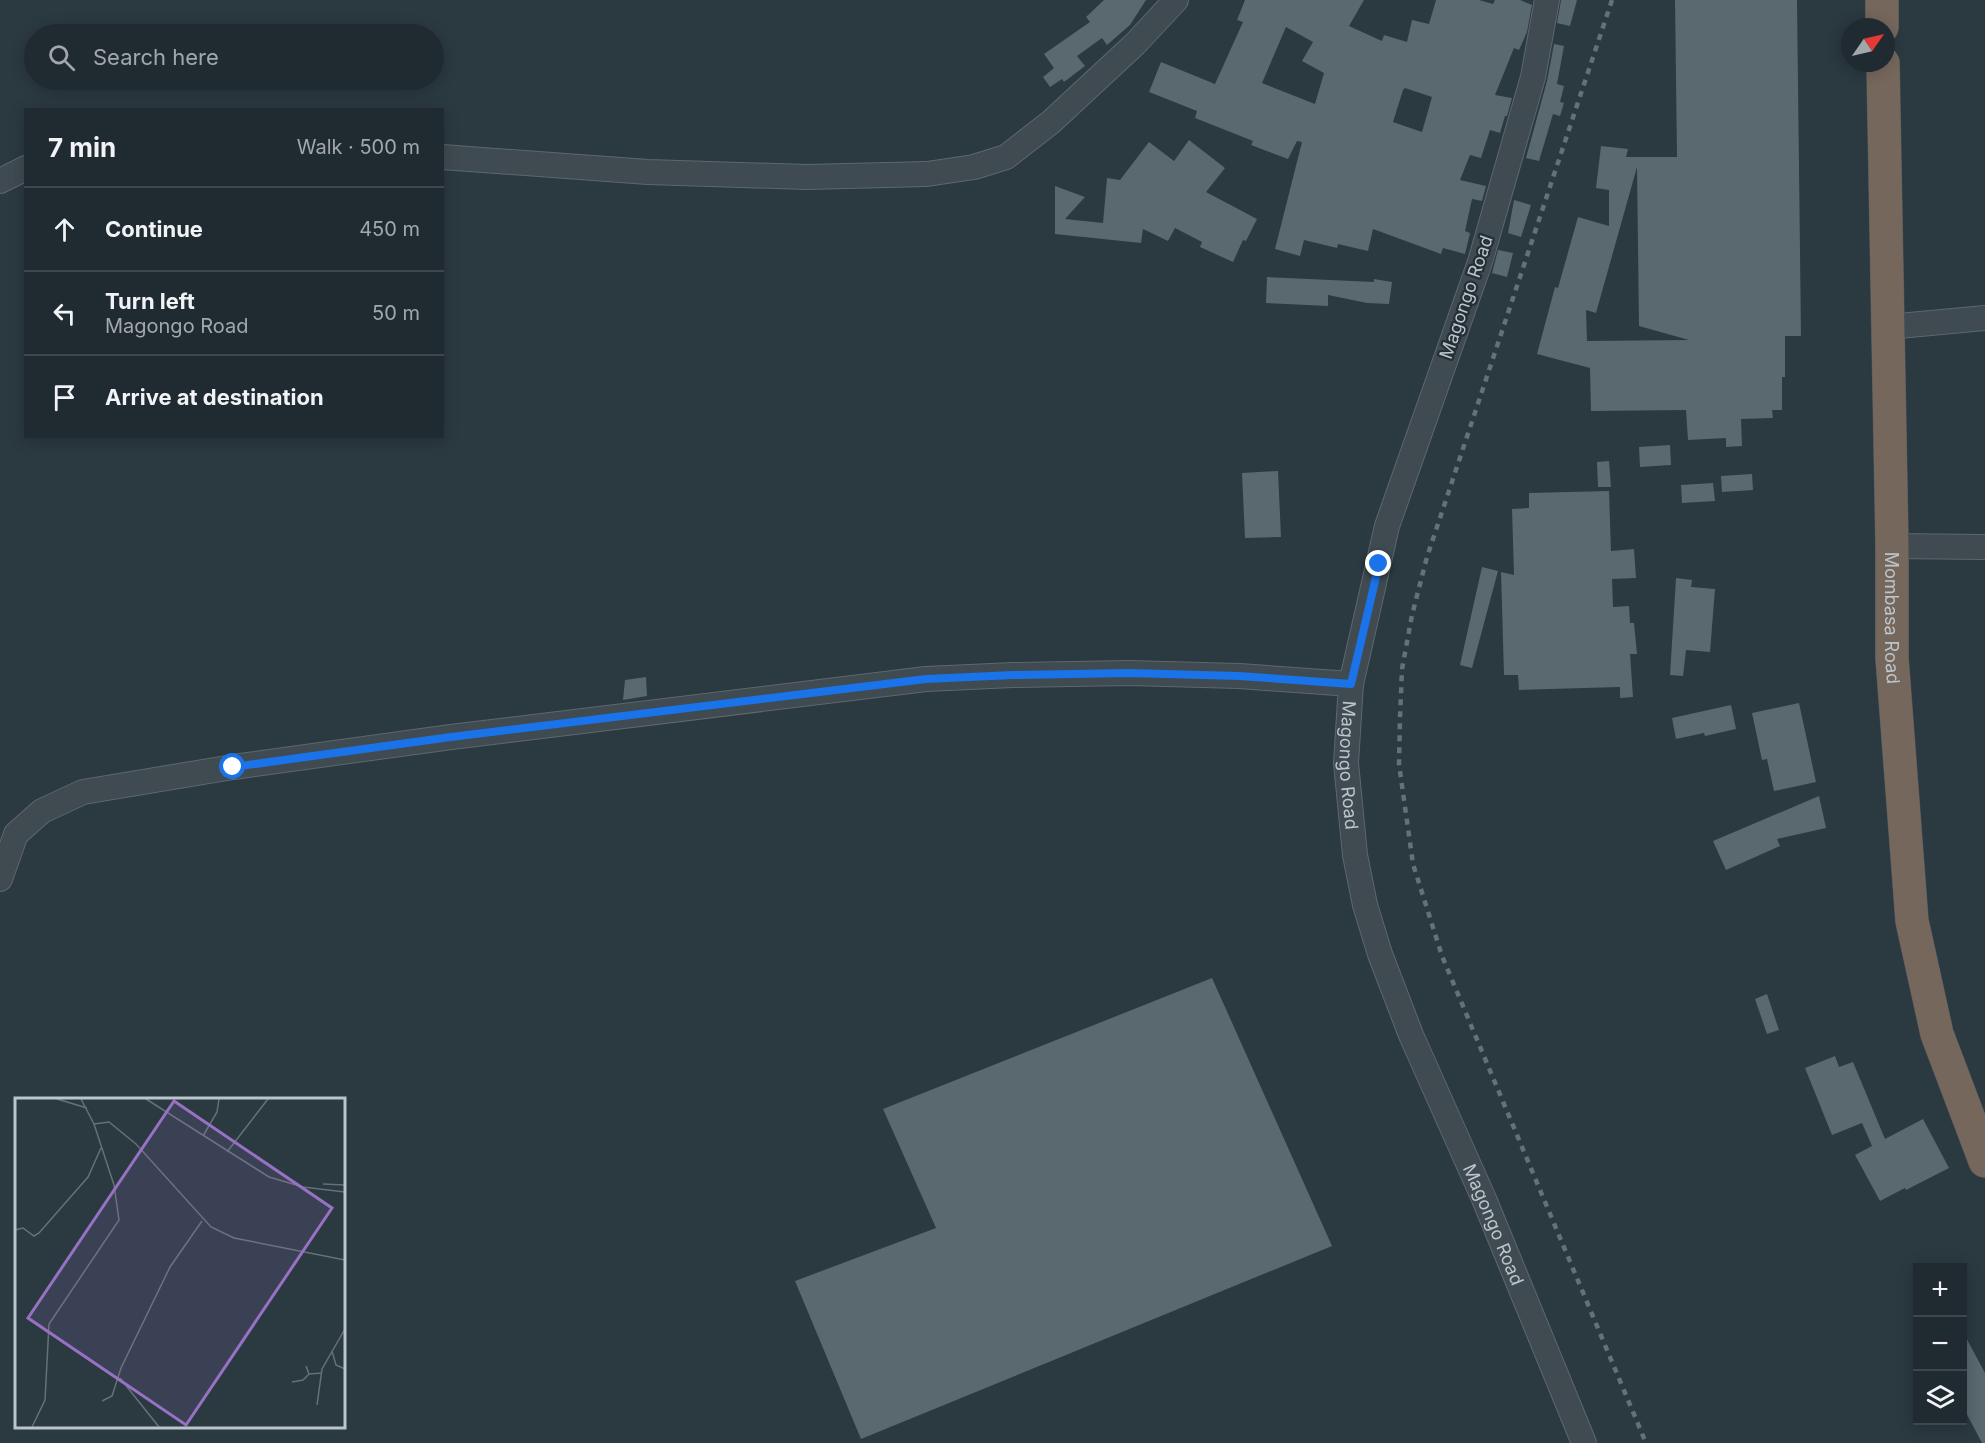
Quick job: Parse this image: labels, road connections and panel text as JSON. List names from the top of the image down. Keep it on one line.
{"streets":{"highway":["Mombasa Road"],"street":["Magongo Road"]},"north":"top right","page":{"search":"Search here","heading":["7 min","Walk · 500 m"],"list":[["Continue","450 m"],["Turn left","Magongo Road","50 m"],"Arrive at destination"],"map_buttons":["+","−"]}}
